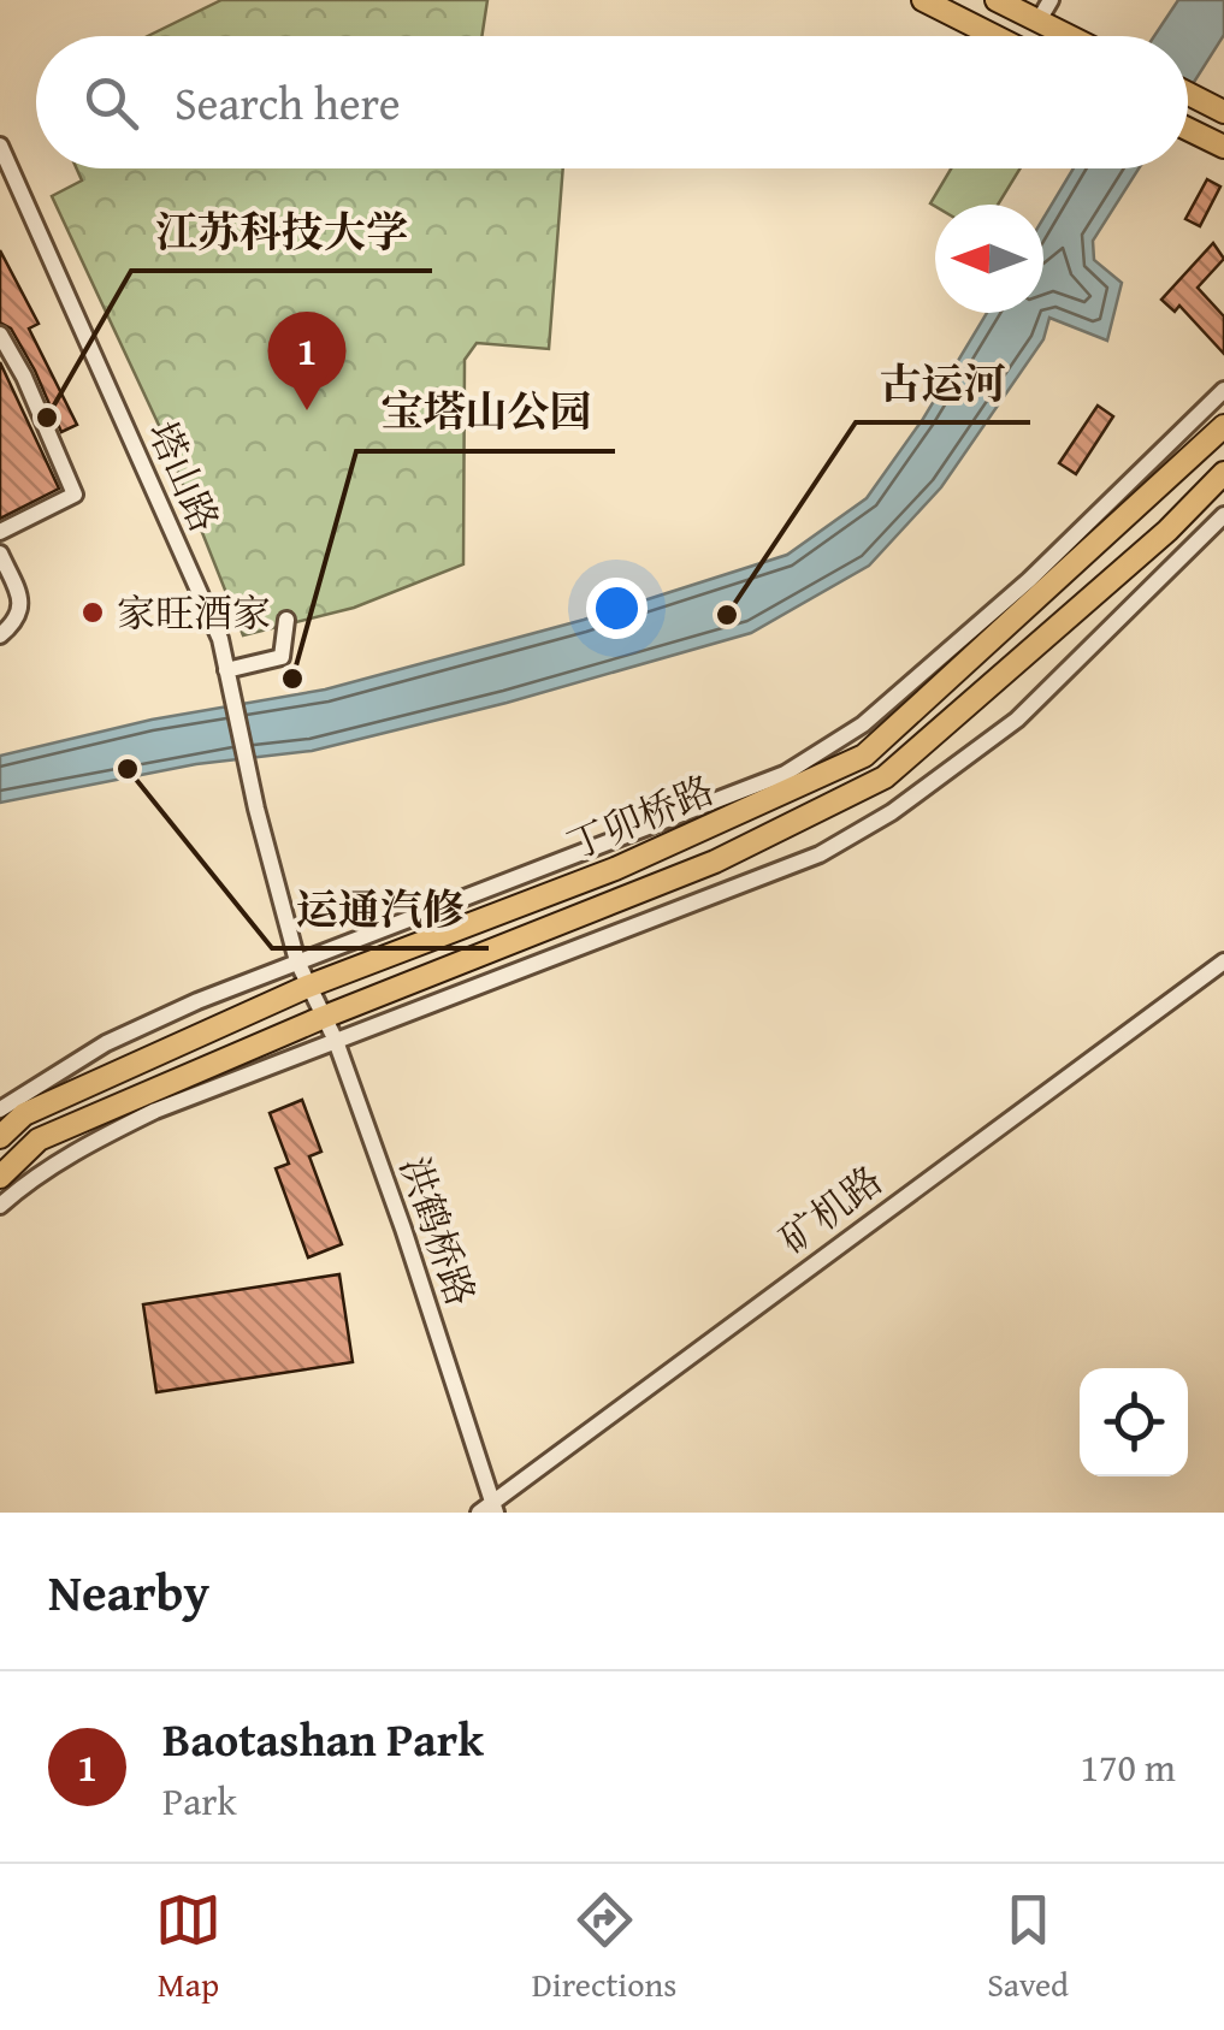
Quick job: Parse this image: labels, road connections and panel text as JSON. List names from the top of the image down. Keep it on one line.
{"streets":{"main road":["丁卯桥路"],"street":["塔山路","矿机路","洪鹤桥路"]},"crossings":[["塔山路","丁卯桥路"],["塔山路","洪鹤桥路"],["丁卯桥路","洪鹤桥路"],["矿机路","洪鹤桥路"]],"places":["江苏科技大学","家旺酒家","古运河","宝塔山公园","运通汽修"],"north":"left","page":{"search":"Search here","pins":"1","heading":"Nearby","list":[{"mark":"1","name":"Baotashan Park","note":"Park","value":"170 m"}],"nav":["Map","Directions","Saved"]}}
